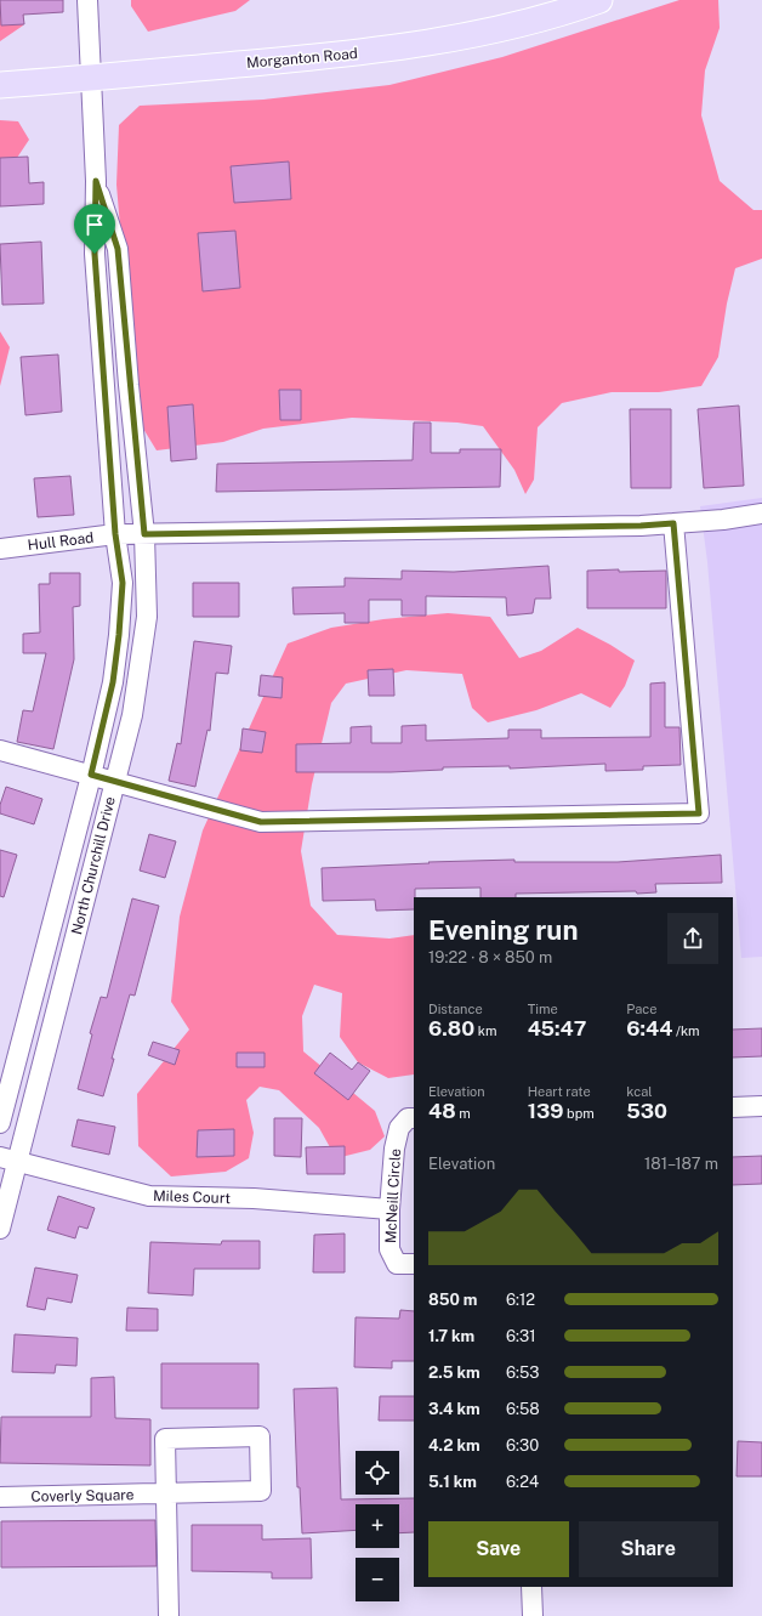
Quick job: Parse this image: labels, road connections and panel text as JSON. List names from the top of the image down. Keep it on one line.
{"streets":{"main road":["Morganton Road"],"street":["Hull Road","North Churchill Drive","McNeill Circle","Miles Court","Coverly Square"]},"crossings":[["Morganton Road","North Churchill Drive"],["Hull Road","North Churchill Drive"],["North Churchill Drive","Miles Court"],["McNeill Circle","Miles Court"]],"page":{"heading":["Evening run","19:22 · 8 × 850 m"],"stats":[["Distance","6.80 km"],["Time","45:47"],["Pace","6:44 /km"],["Elevation","48 m"],["Heart rate","139 bpm"],["kcal","530"]],"chart":["Elevation","181–187 m"],"list":[{"name":"850 m","note":"6:12"},{"name":"1.7 km","note":"6:31"},{"name":"2.5 km","note":"6:53"},{"name":"3.4 km","note":"6:58"},{"name":"4.2 km","note":"6:30"},{"name":"5.1 km","note":"6:24"}],"map_buttons":["+","−"],"buttons":["Save","Share"]}}
